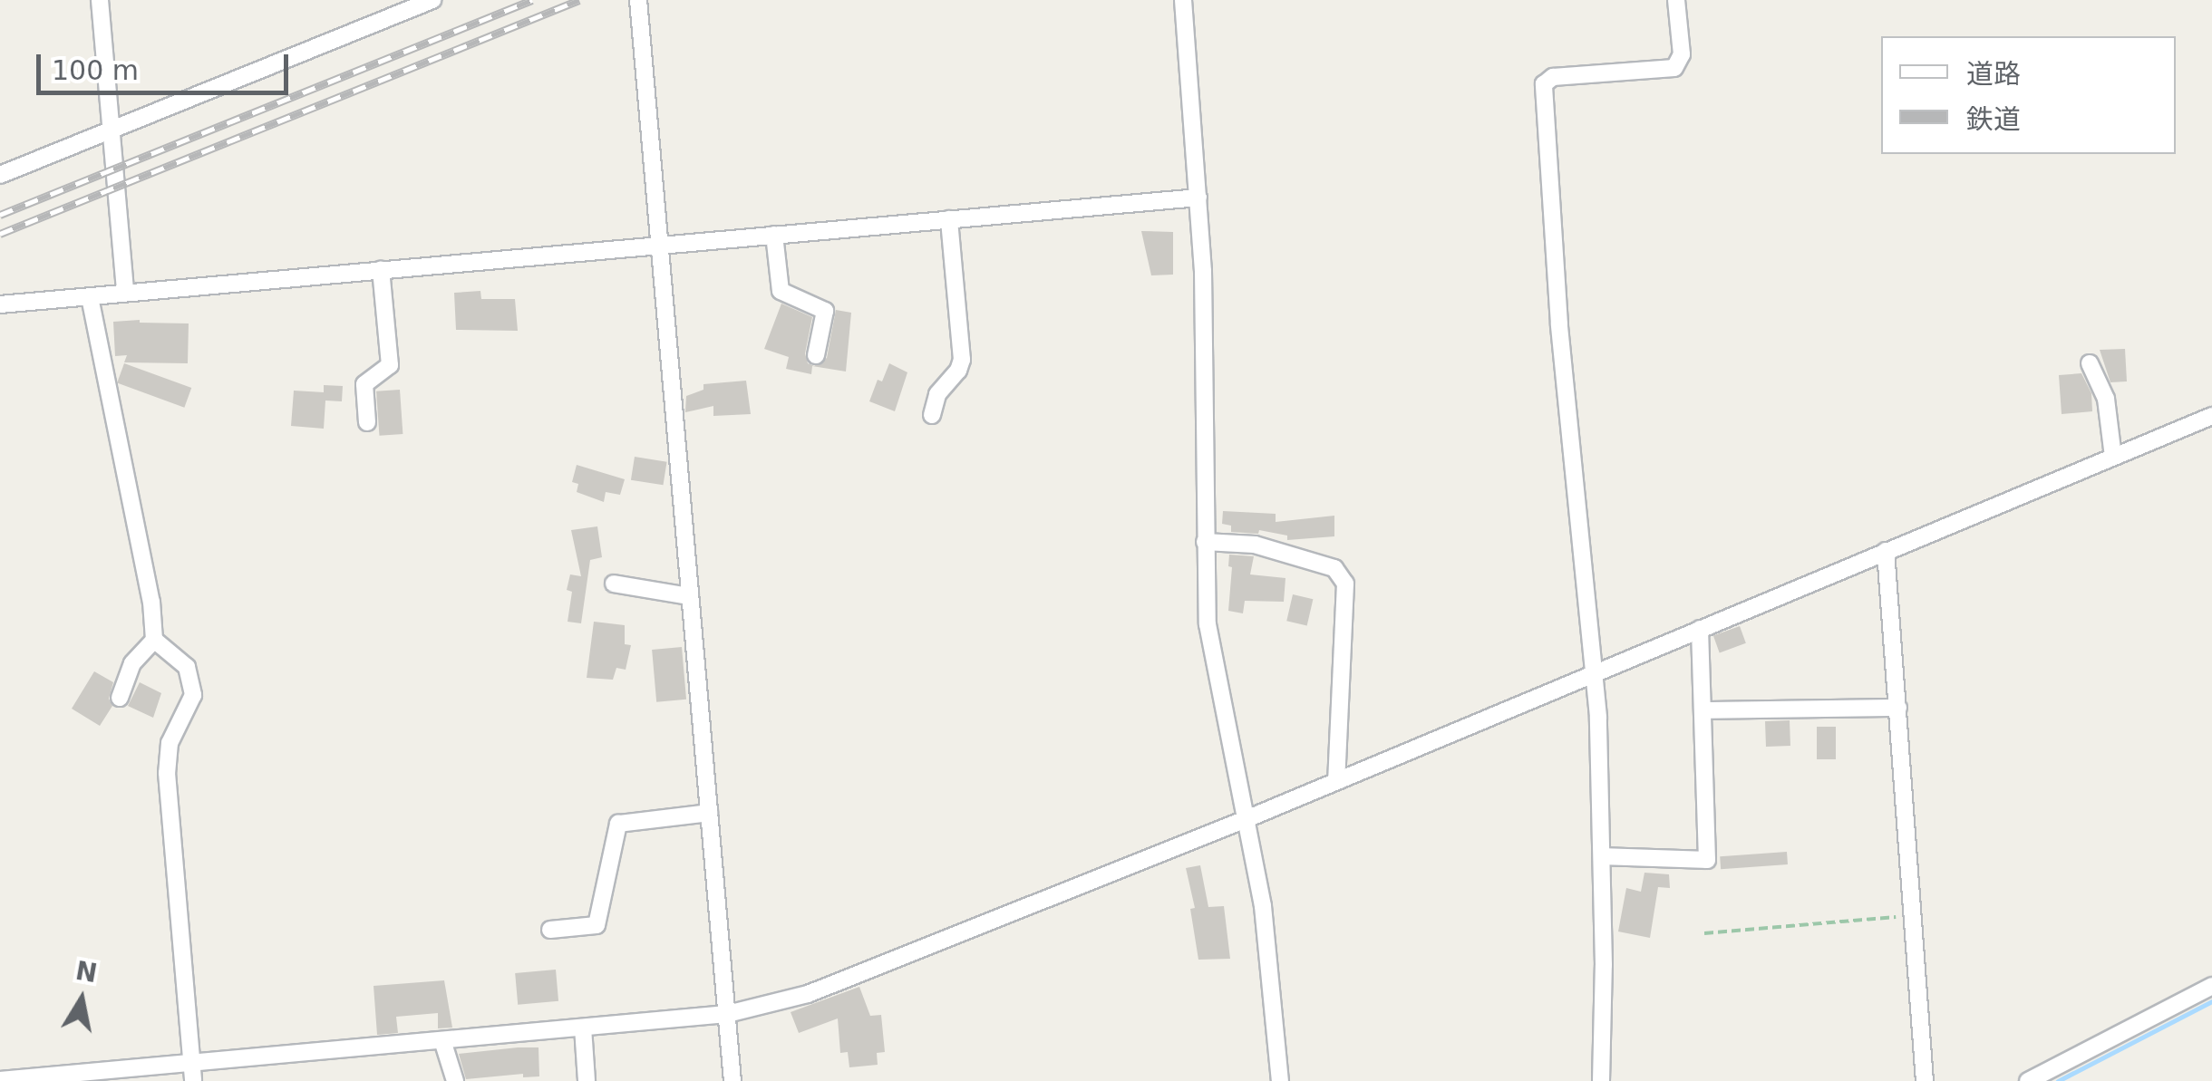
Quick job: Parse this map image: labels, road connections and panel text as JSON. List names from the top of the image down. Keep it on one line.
{"legend":["道路","鉄道"],"scale_bar":"100 m","north":"top"}
